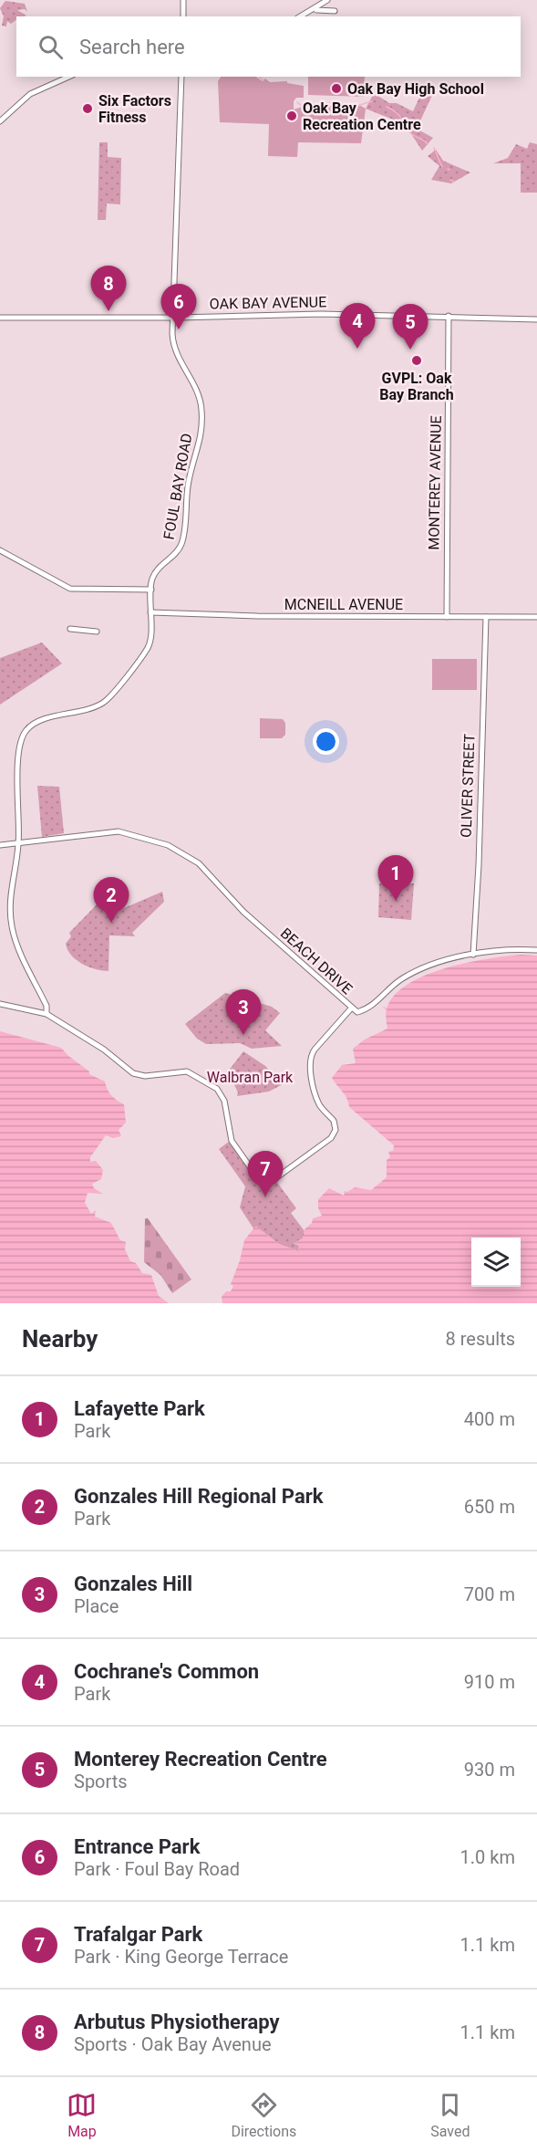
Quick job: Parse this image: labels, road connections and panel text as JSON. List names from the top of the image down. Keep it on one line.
{"streets":{"street":["OAK BAY AVENUE","MONTEREY AVENUE","FOUL BAY ROAD","MCNEILL AVENUE","OLIVER STREET","BEACH DRIVE"]},"crossings":[["OAK BAY AVENUE","MONTEREY AVENUE"],["OAK BAY AVENUE","FOUL BAY ROAD"],["MONTEREY AVENUE","MCNEILL AVENUE"],["FOUL BAY ROAD","MCNEILL AVENUE"],["FOUL BAY ROAD","BEACH DRIVE"],["MCNEILL AVENUE","OLIVER STREET"],["OLIVER STREET","BEACH DRIVE"]],"parks":["Walbran Park"],"places":["Oak Bay High School","Six Factors Fitness","Oak Bay Recreation Centre","GVPL: Oak Bay Branch"],"page":{"search":"Search here","pins":["8","6","4","5","1","2","3","7"],"heading":["Nearby","8 results"],"list":[{"mark":"1","name":"Lafayette Park","note":"Park","value":"400 m"},{"mark":"2","name":"Gonzales Hill Regional Park","note":"Park","value":"650 m"},{"mark":"3","name":"Gonzales Hill","note":"Place","value":"700 m"},{"mark":"4","name":"Cochrane's Common","note":"Park","value":"910 m"},{"mark":"5","name":"Monterey Recreation Centre","note":"Sports","value":"930 m"},{"mark":"6","name":"Entrance Park","note":"Park · Foul Bay Road","value":"1.0 km"},{"mark":"7","name":"Trafalgar Park","note":"Park · King George Terrace","value":"1.1 km"},{"mark":"8","name":"Arbutus Physiotherapy","note":"Sports · Oak Bay Avenue","value":"1.1 km"}],"nav":["Map","Directions","Saved"]}}
